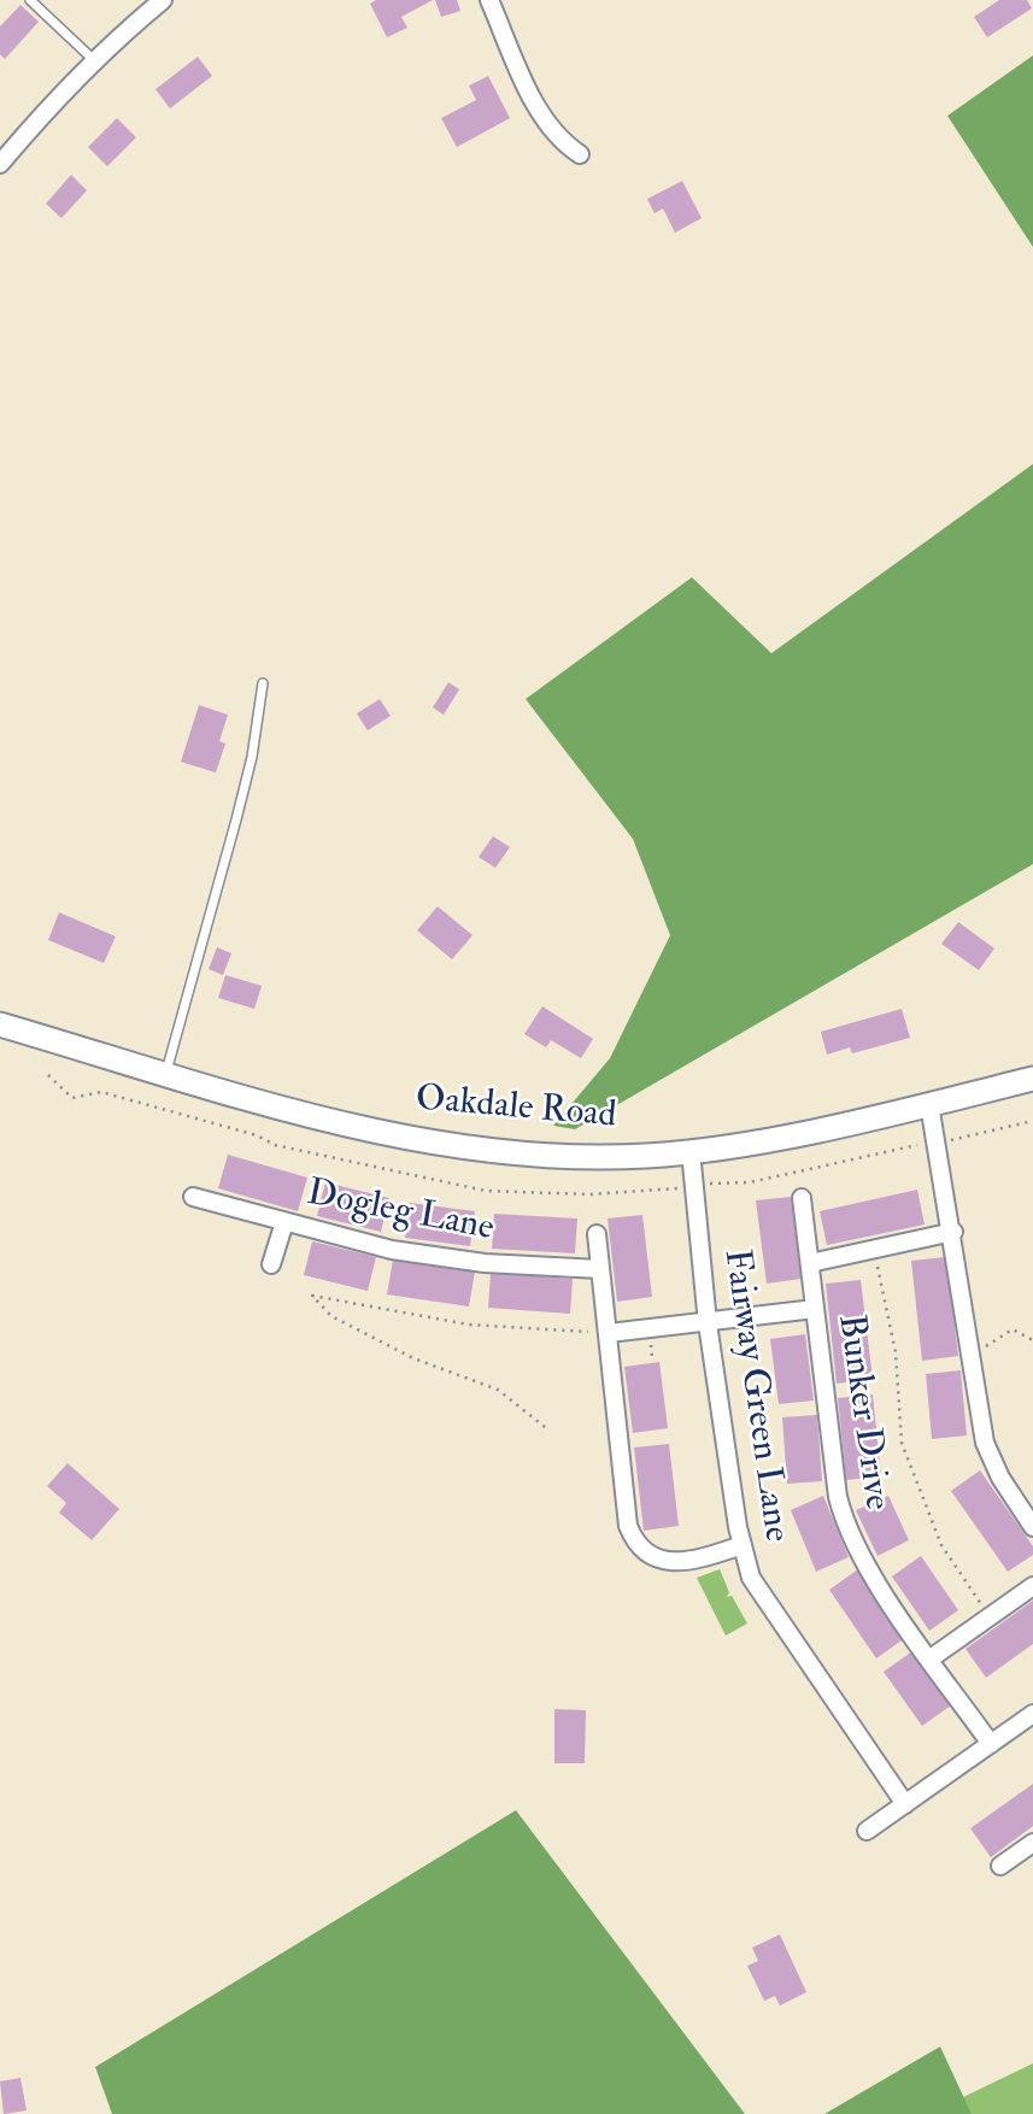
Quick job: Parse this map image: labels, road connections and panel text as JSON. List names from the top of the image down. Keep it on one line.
{"streets":{"main road":["Oakdale Road"],"street":["Dogleg Lane","Fairway Green Lane","Bunker Drive"]},"crossings":[["Oakdale Road","Fairway Green Lane"]]}
